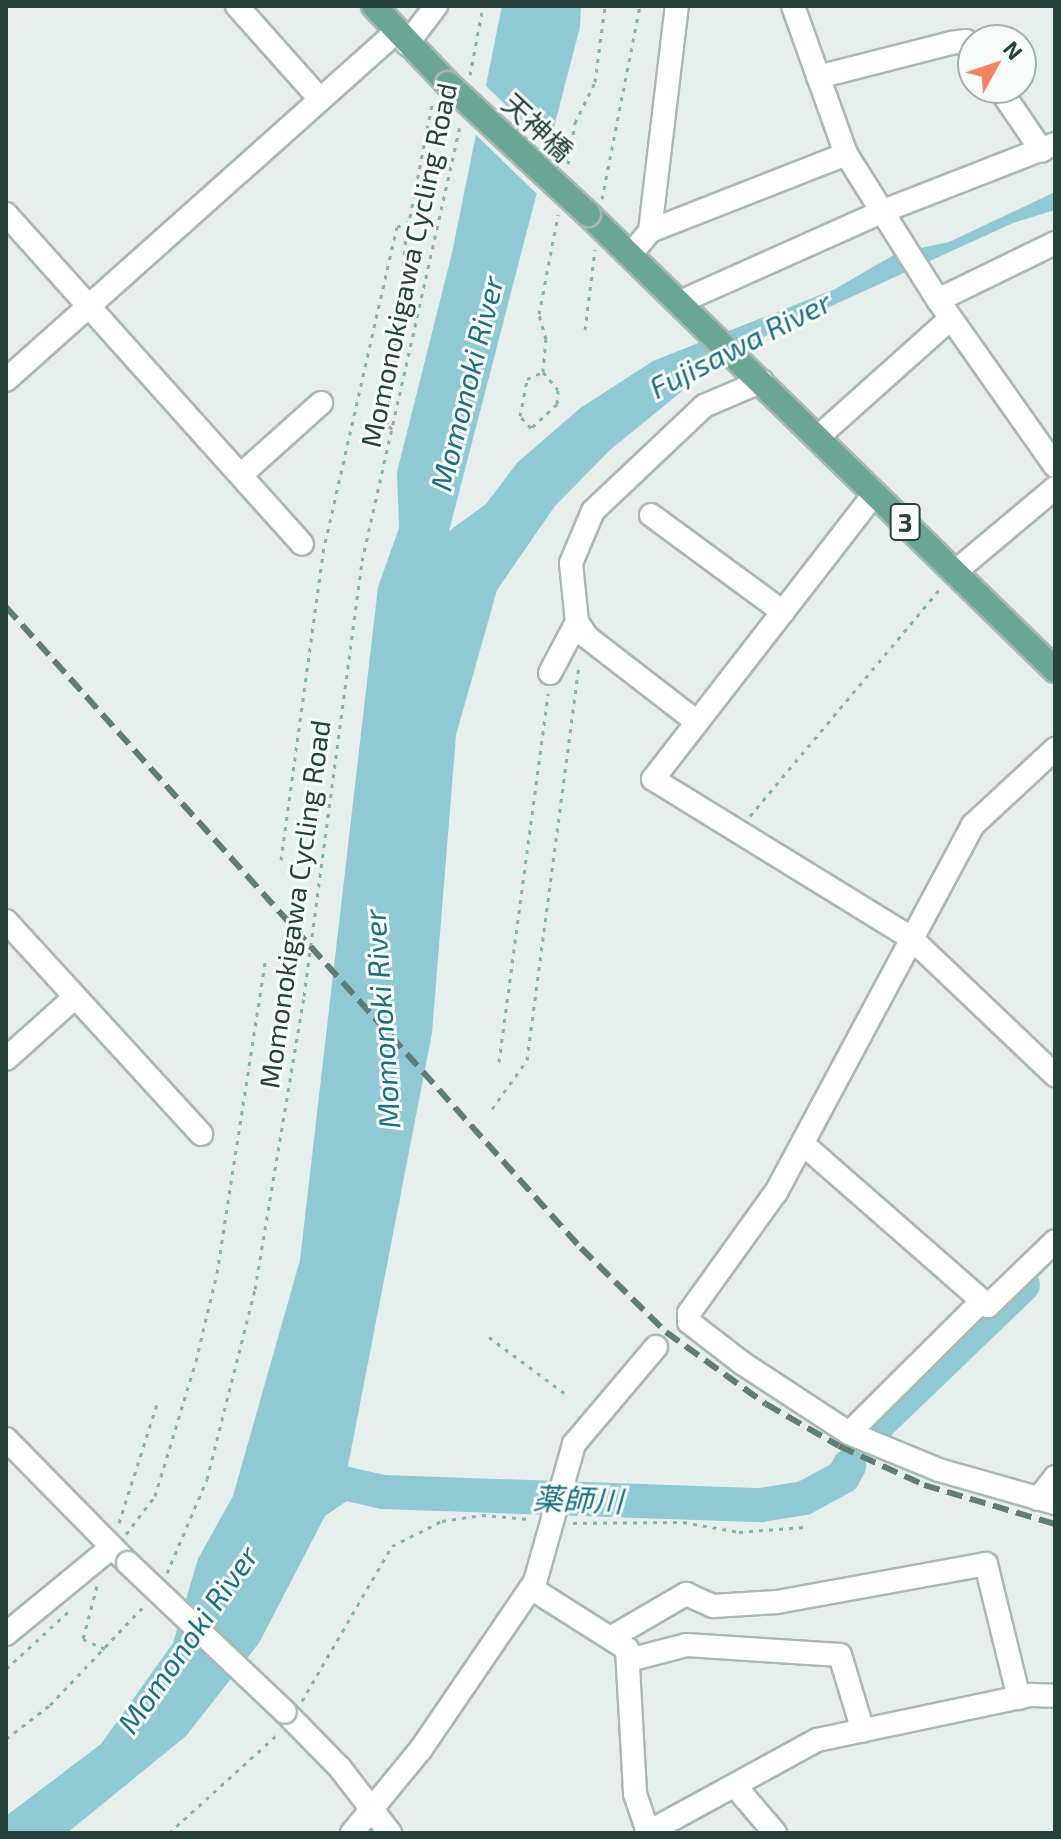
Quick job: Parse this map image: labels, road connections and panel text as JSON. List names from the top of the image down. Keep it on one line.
{"streets":{"main road":["天神橋","3"],"path":["Momonokigawa Cycling Road"]},"crossings":[["天神橋","Momonokigawa Cycling Road"],["天神橋","3"],["Momonokigawa Cycling Road","3"]],"water":["Fujisawa River","Momonoki River","薬師川"],"north":"top right"}
